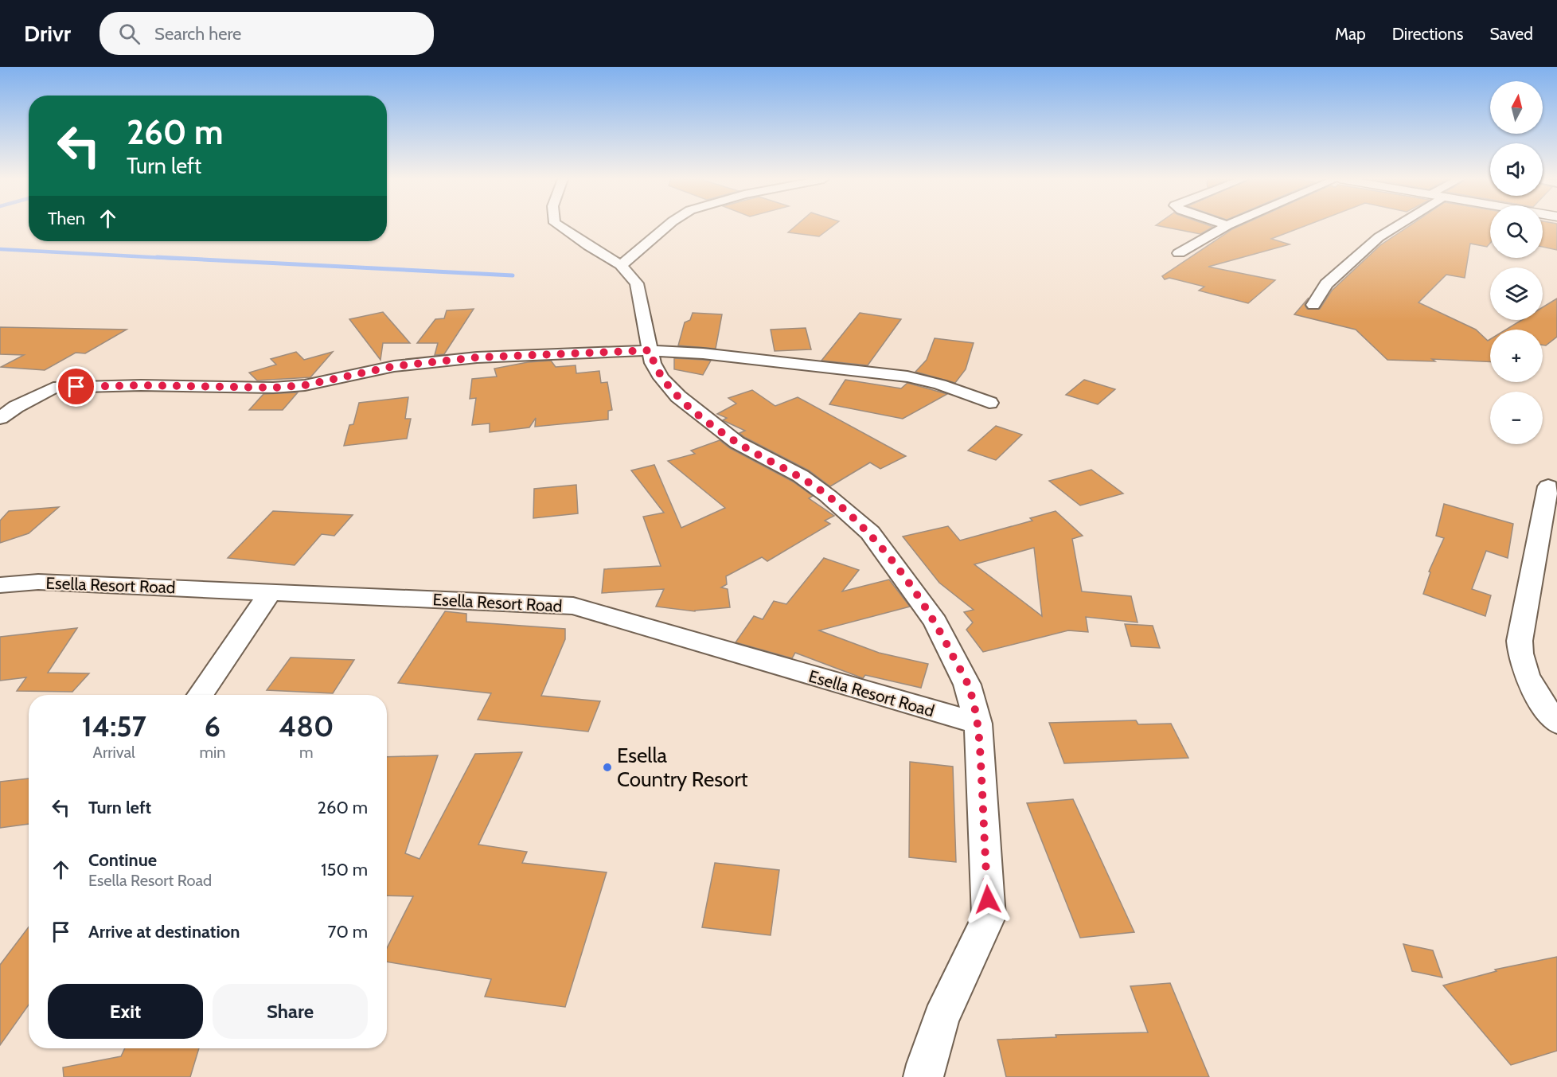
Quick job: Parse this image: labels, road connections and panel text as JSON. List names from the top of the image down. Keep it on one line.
{"streets":{"street":["Esella Resort Road"]},"places":["Esella Country Resort"],"north":"top","page":{"header":"Drivr","search":"Search here","nav":["Map","Directions","Saved"],"map_buttons":["+","−"],"turn":["260 m","Turn left"],"then":"Then","eta":["14:57","Arrival","6","min","480","m"],"list":[{"name":"Turn left","value":"260 m"},{"name":"Continue","note":"Esella Resort Road","value":"150 m"},{"name":"Arrive at destination","value":"70 m"}],"buttons":["Exit","Share"]}}
